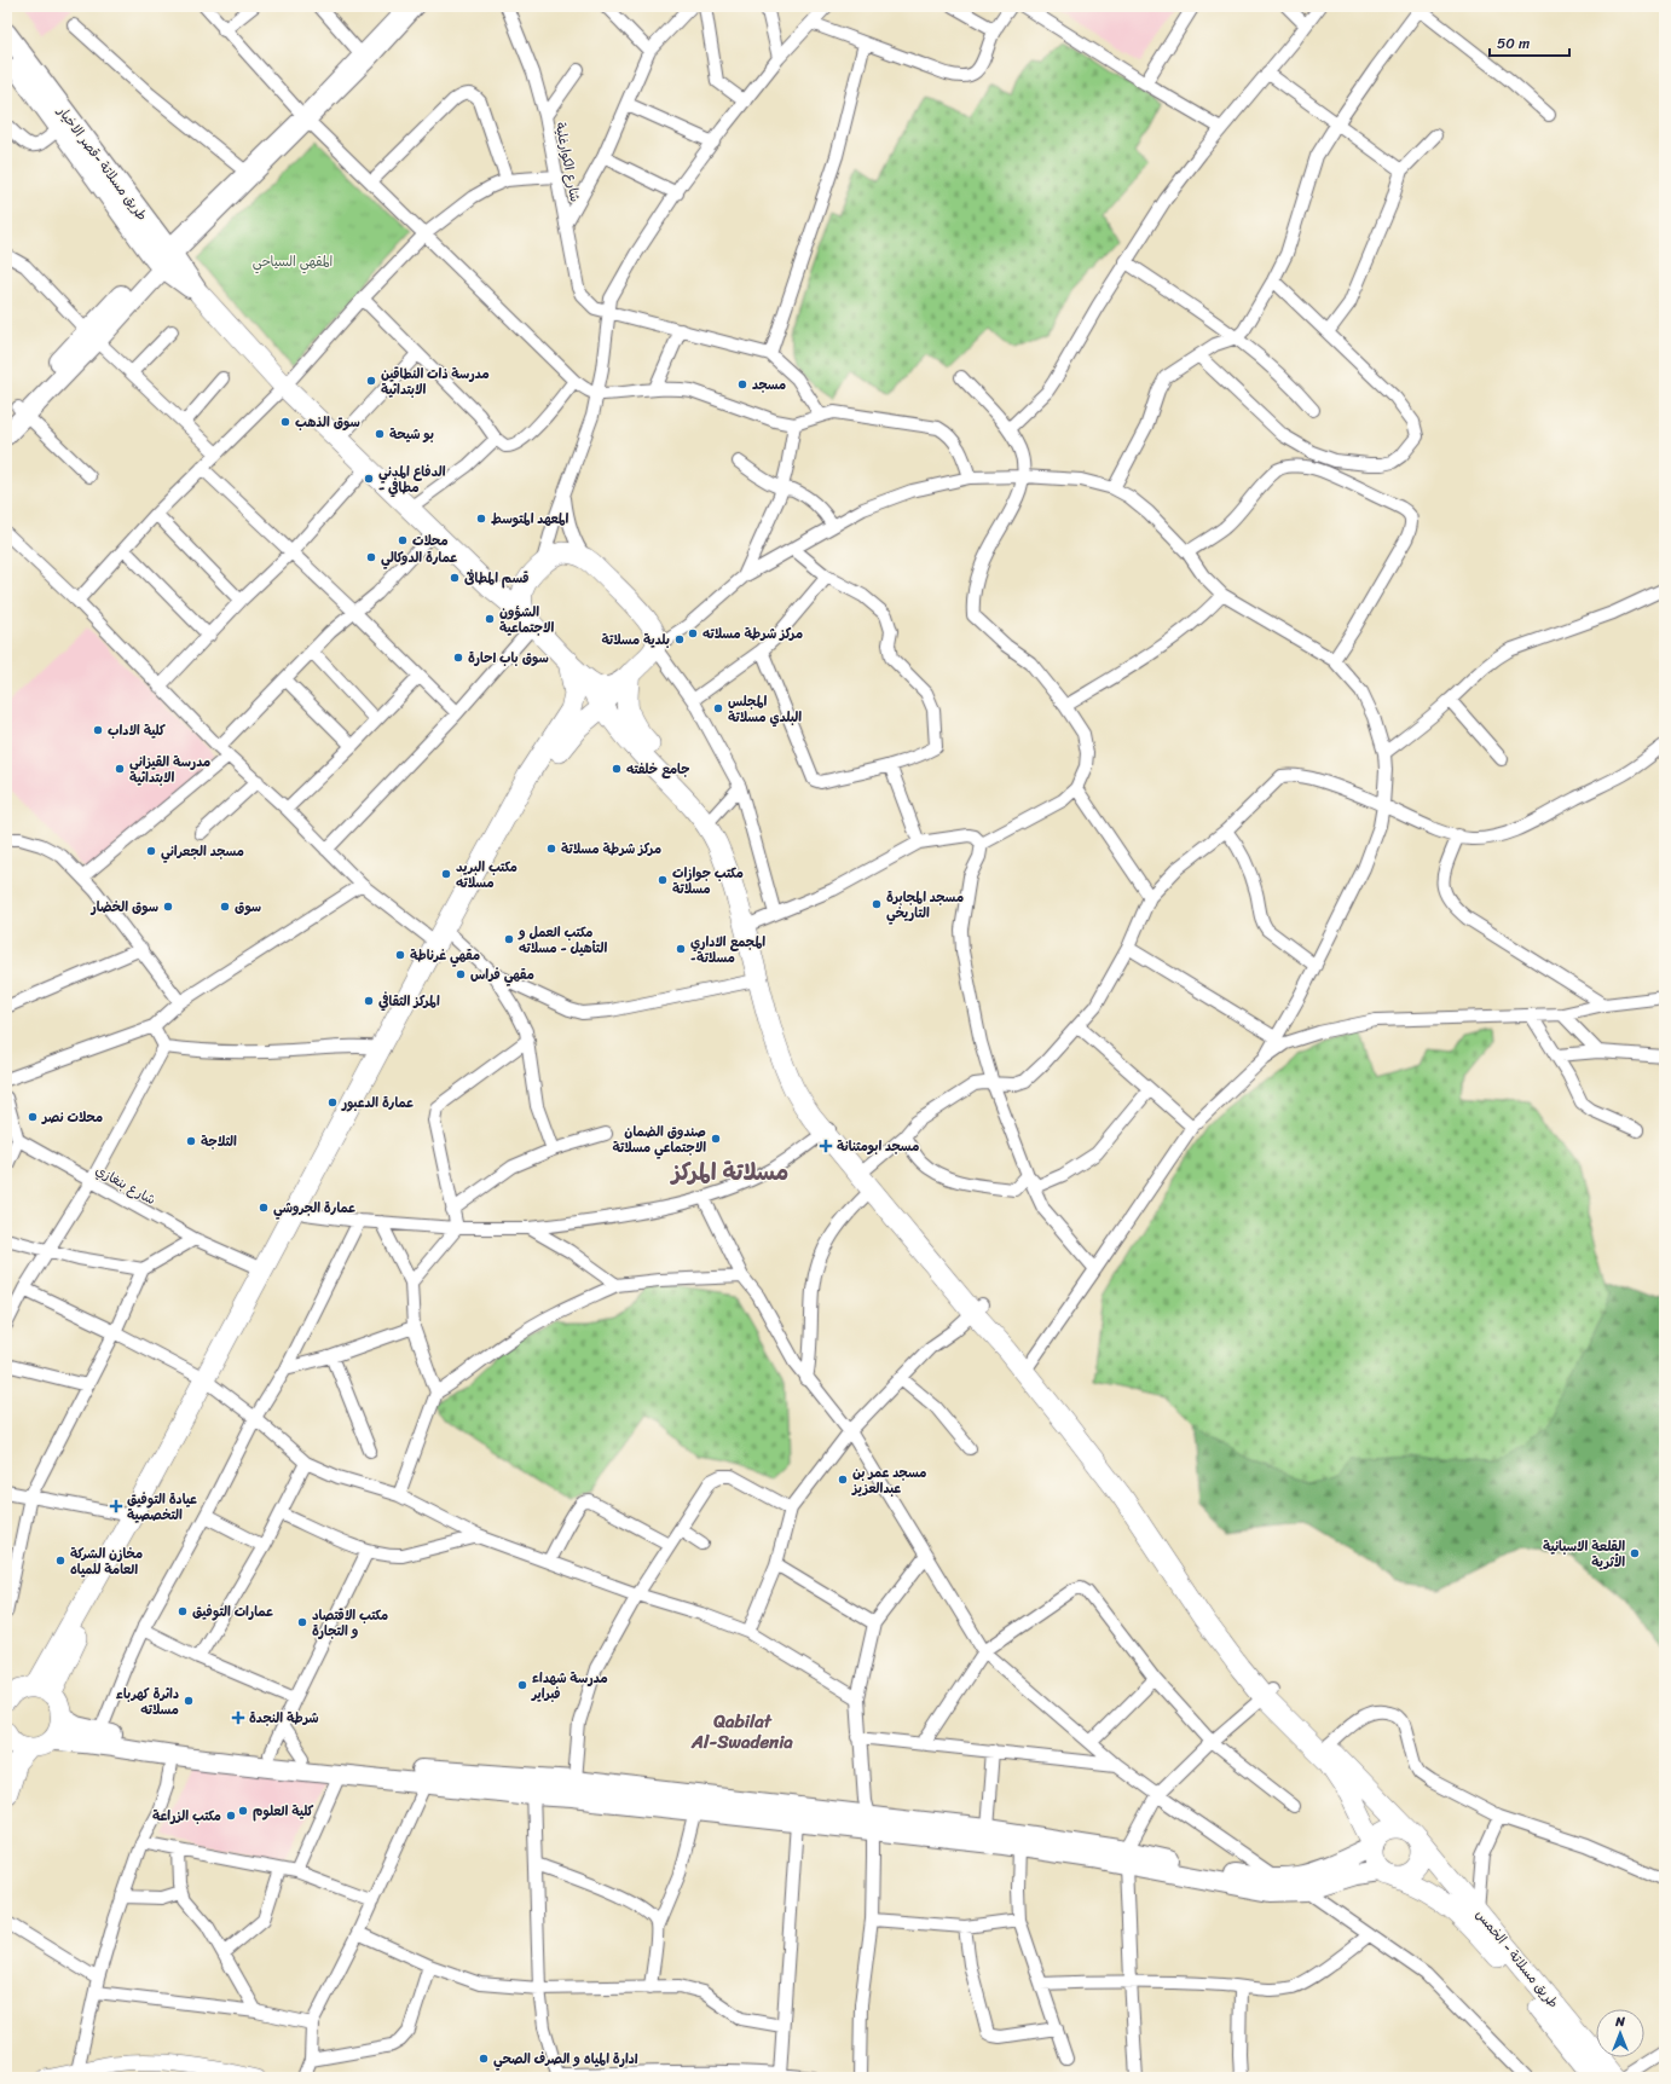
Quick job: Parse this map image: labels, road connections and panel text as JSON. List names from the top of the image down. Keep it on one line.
{"streets":{"highway":["طريق مسلاتة - الخمس"],"main road":["طريق مسلاتة -قصر الاخيار"],"street":["شارع الكوارغلية","شارع بنغازي"]},"districts":["مسلاتة المركز","Qabilat Al-Swadenia"],"parks":["المقهي السياحي"],"places":{"other":["مدرسة ذات النطاقين الابتدائية","مسجد","سوق الذهب","بو شيحة","الدفاع المدني - مطافي","المعهد المتوسط","محلات","عمارة الدوكالي","قسم المطافئ","الشؤون الاجتماعية","مركز شرطة مسلاته","بلدية مسلاتة","سوق باب احارة","المجلس البلدي مسلاتة","كلية الاداب","مدرسة القيزاني الابتدائية","جامع خلفته","مركز شرطة مسلاتة","مسجد الجعراني","مكتب البريد مسلاته","مكتب جوازات مسلاتة","مسجد المجابرة التاريخي","سوق الخضار","سوق","مكتب العمل و التأهيل - مسلاته","المجمع الاداري -مسلاتة","مقهي غرناطة","مقهي فراس","المركز الثقافي","عمارة الدعبور","محلات نصر","صندوق الضمان الاجتماعي مسلاتة","الثلاجة","عمارة الجروشي","مسجد عمر بن عبدالعزيز","القلعة الاسبانية الأثرية","مخازن الشركة العامة للمياه","عمارات التوفيق","مكتب الاقتصاد و التجارة","مدرسة شهداء فبراير","دائرة كهرباء مسلاته","كلية العلوم","مكتب الزراعة","ادارة المياه و الصرف الصحي"],"health":["مسجد ابومثنانة","عيادة التوفيق التخصصية","شرطة النجدة"]},"scale_bar":"50 m","north":"top"}
